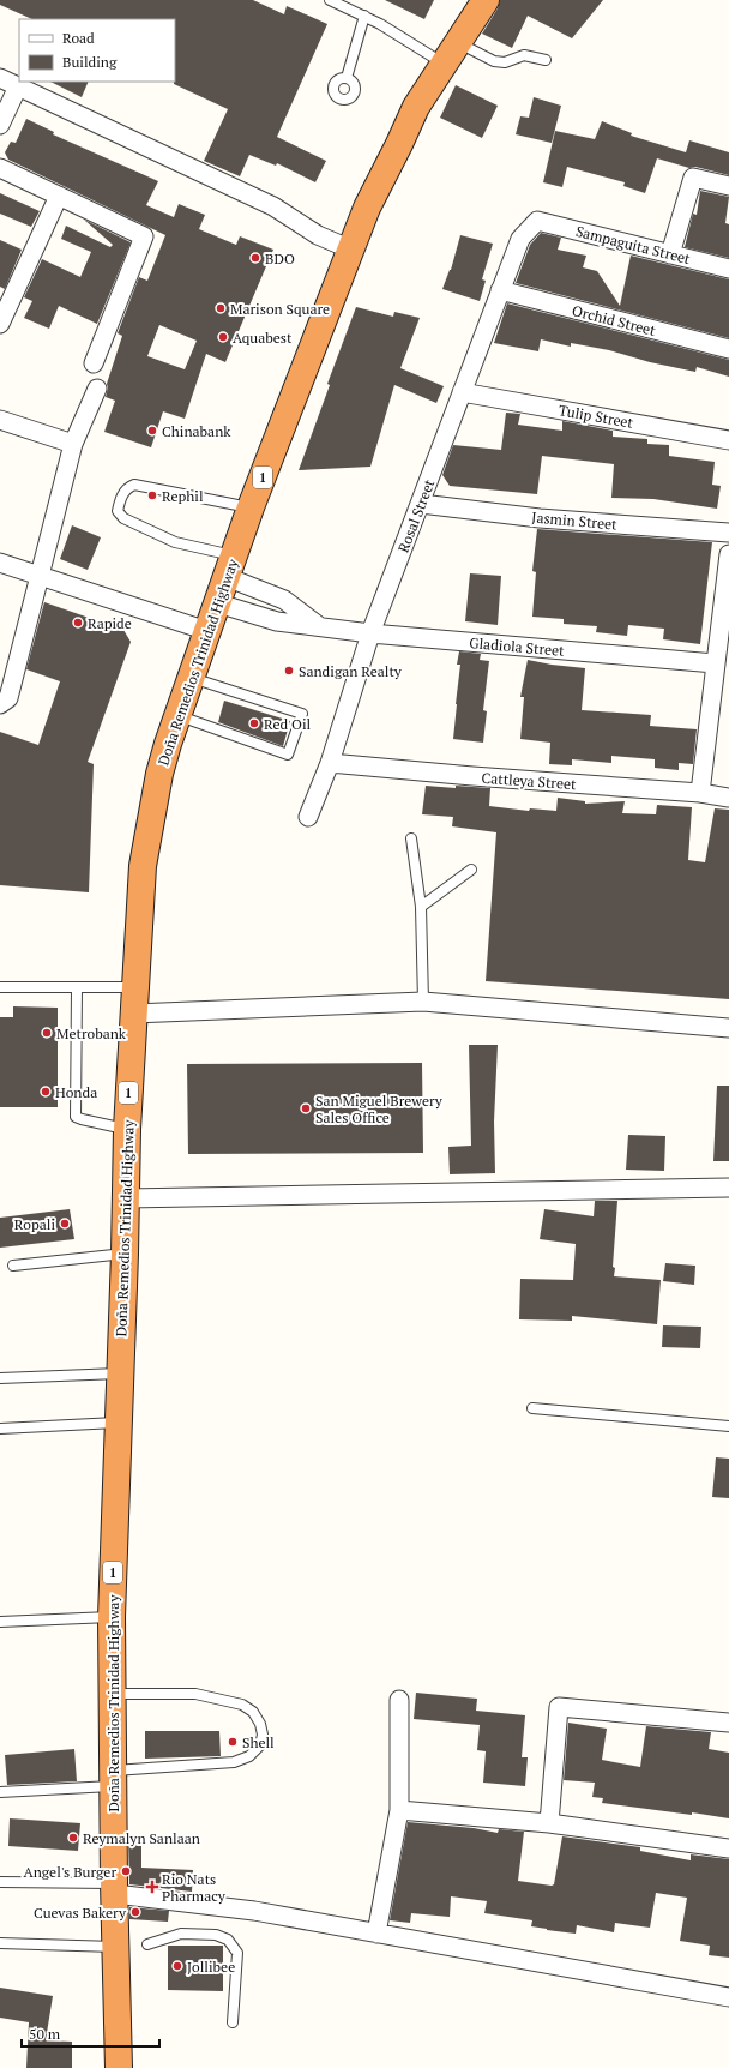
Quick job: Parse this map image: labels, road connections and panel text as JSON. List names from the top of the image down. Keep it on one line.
{"streets":{"highway":["1","Doña Remedios Trinidad Highway"],"street":["Sampaguita Street","Orchid Street","Tulip Street","Rosal Street","Jasmin Street","Gladiola Street","Cattleya Street"]},"crossings":[["Sampaguita Street","Rosal Street"],["Orchid Street","Rosal Street"],["Tulip Street","Rosal Street"],["Rosal Street","Jasmin Street"],["Rosal Street","Gladiola Street"],["Rosal Street","Cattleya Street"],["Gladiola Street","Doña Remedios Trinidad Highway"]],"places":{"other":["BDO","Marison Square","Aquabest","Chinabank","Rephil","Rapide","Sandigan Realty","Red Oil","Metrobank","Honda","San Miguel Brewery Sales Office","Ropali","Shell","Reymalyn Sanlaan","Angel's Burger","Cuevas Bakery","Jollibee"],"health":["Rio Nats Pharmacy"]},"legend":["Road","Building"],"scale_bar":"50 m"}
